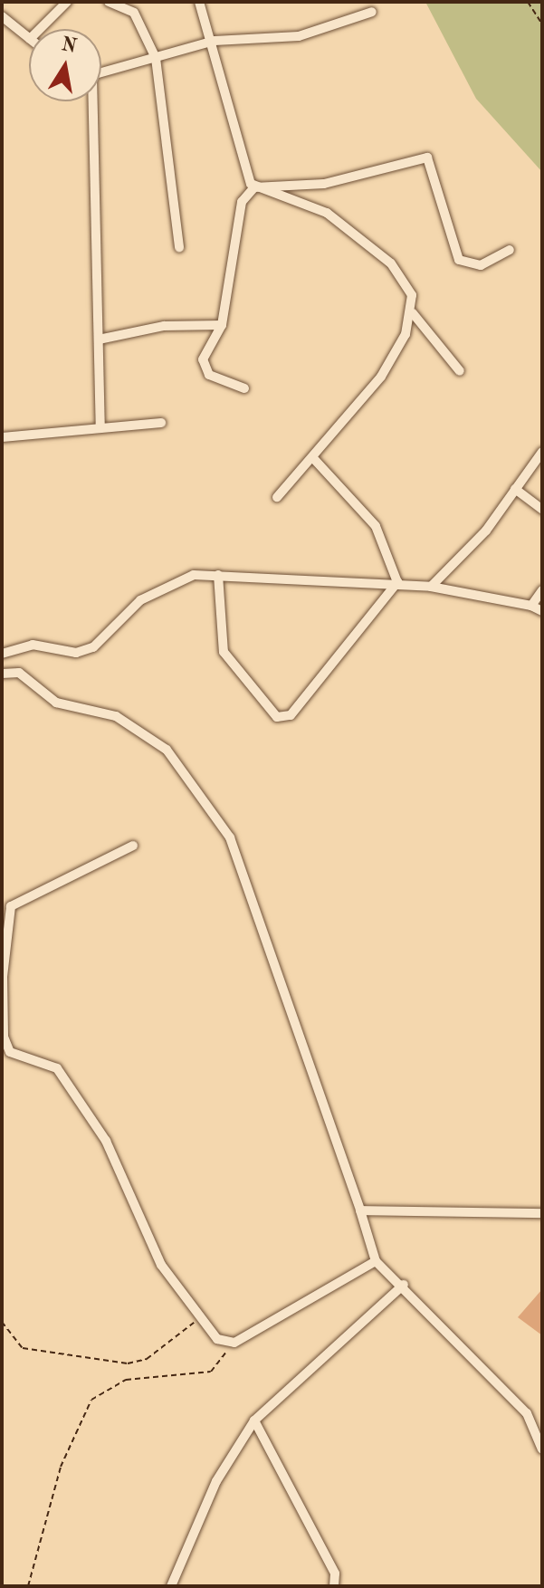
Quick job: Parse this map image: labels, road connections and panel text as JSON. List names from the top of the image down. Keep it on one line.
{"north":"top"}
